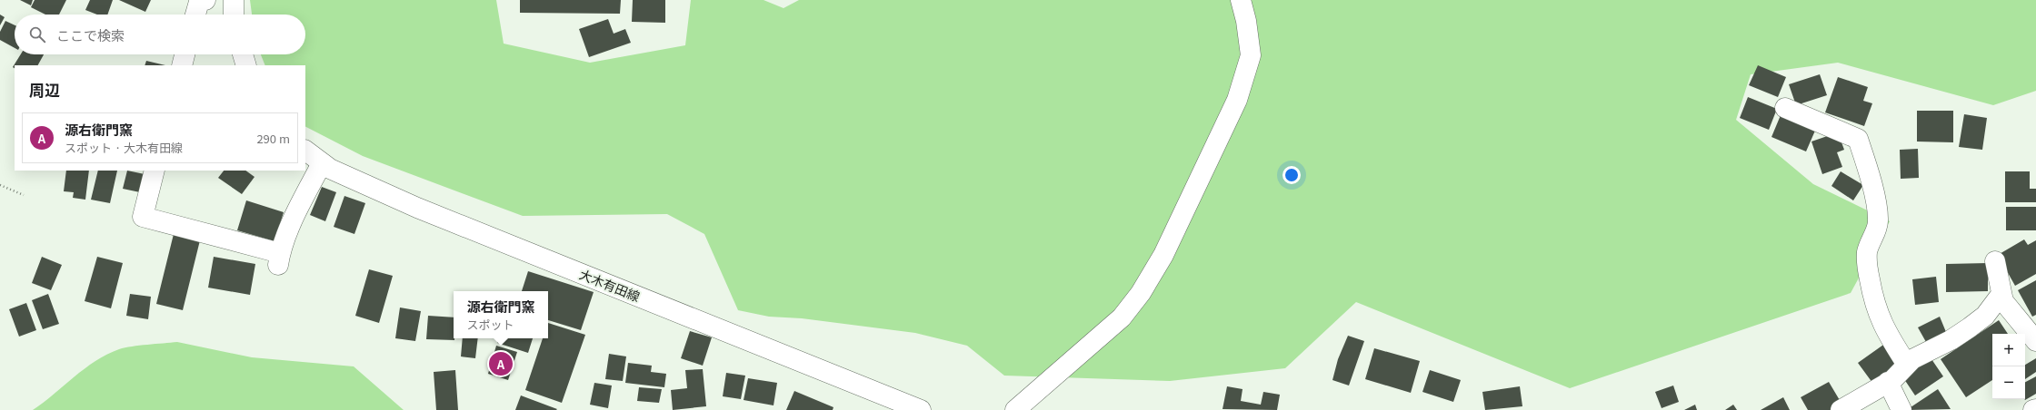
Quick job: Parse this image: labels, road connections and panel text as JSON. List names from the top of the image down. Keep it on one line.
{"streets":{"street":["大木有田線"]},"page":{"search":"ここで検索","heading":"周辺","list":[{"mark":"A","name":"源右衛門窯","note":"スポット · 大木有田線","value":"290 m"}],"popup":["源右衛門窯","スポット"],"map_buttons":["+","−"],"pins":"A"}}
